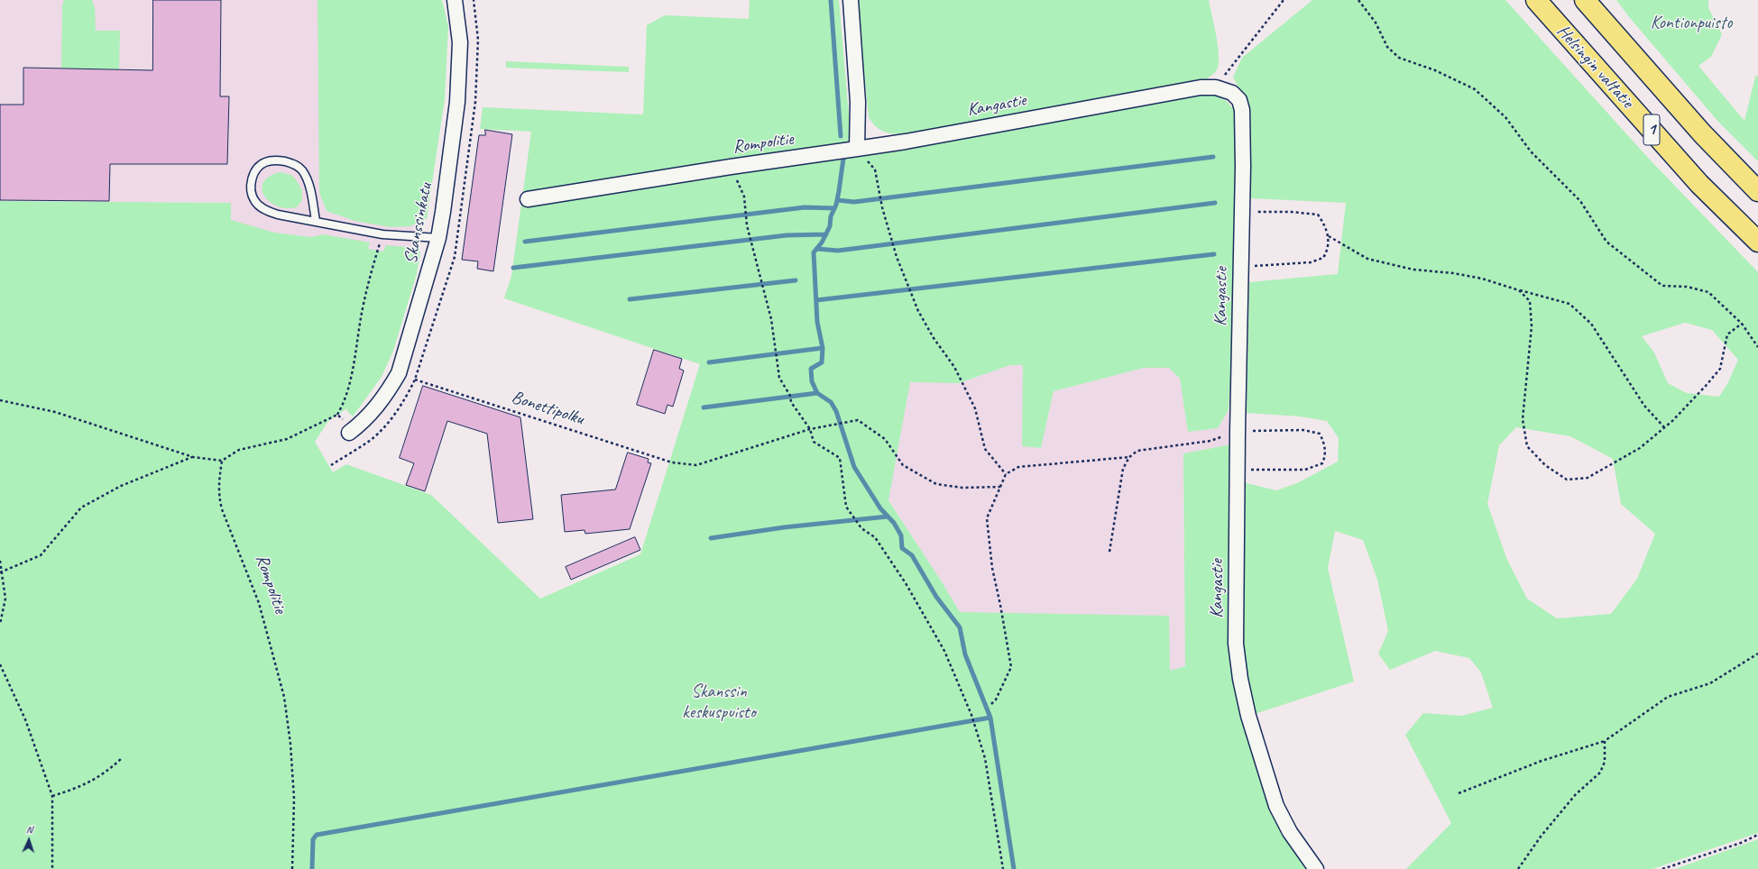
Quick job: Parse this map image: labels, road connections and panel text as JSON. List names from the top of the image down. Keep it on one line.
{"streets":{"highway":["Helsingin valtatie","1"],"street":["Kangastie","Rompolitie","Skanssinkatu"],"path":["Bonettipolku"]},"crossings":[["Kangastie","Rompolitie"]],"parks":["Kontionpuisto","Skanssin keskuspuisto"],"north":"top"}
